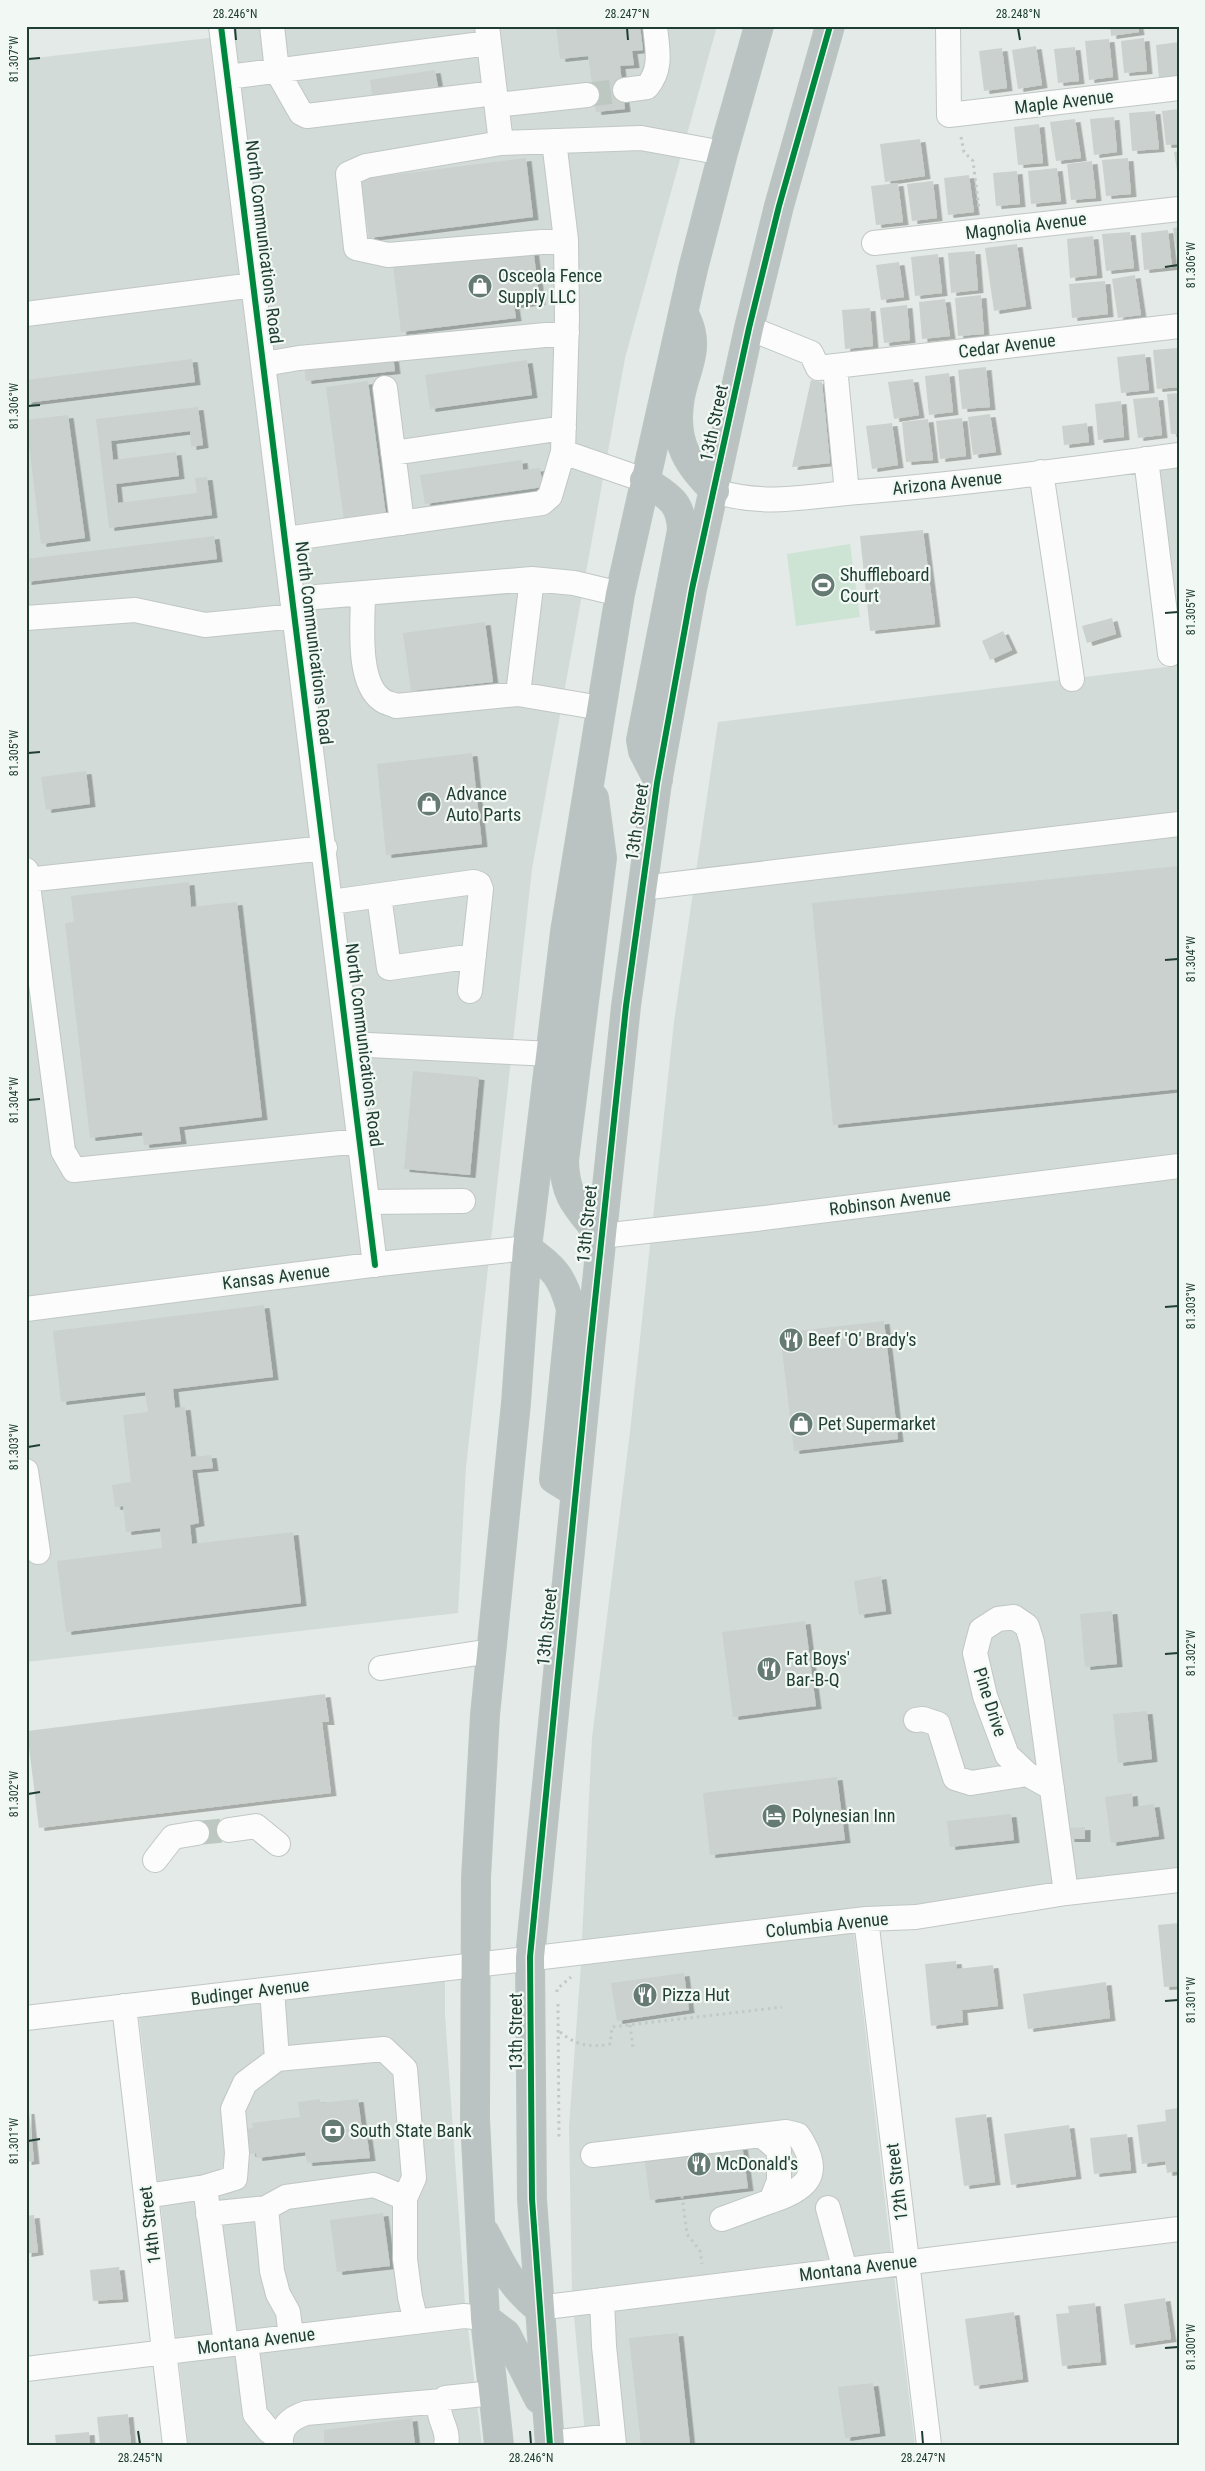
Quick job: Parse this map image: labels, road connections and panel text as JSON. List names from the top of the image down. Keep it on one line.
{"streets":{"highway":["13th Street"],"street":["Maple Avenue","Magnolia Avenue","North Communications Road","Cedar Avenue","Arizona Avenue","Robinson Avenue","Kansas Avenue","Pine Drive","Columbia Avenue","Budinger Avenue","12th Street","14th Street","Montana Avenue"]},"crossings":[["North Communications Road","Kansas Avenue"],["Cedar Avenue","13th Street"],["13th Street","Arizona Avenue"],["13th Street","Robinson Avenue"],["13th Street","Columbia Avenue"],["13th Street","Montana Avenue"],["Pine Drive","Columbia Avenue"],["Columbia Avenue","Budinger Avenue"],["Columbia Avenue","12th Street"],["Budinger Avenue","14th Street"],["12th Street","Montana Avenue"],["14th Street","Montana Avenue"]],"places":{"shop":["Osceola Fence Supply LLC","Advance Auto Parts","Pet Supermarket"],"sports":["Shuffleboard Court"],"restaurant":["Beef 'O' Brady's","Fat Boys' Bar-B-Q","Pizza Hut","McDonald's"],"hotel":["Polynesian Inn"],"bank":["South State Bank"]},"coordinates":["28.246°N","28.247°N","28.248°N","81.307°W","81.306°W","81.305°W","81.304°W","81.303°W","81.302°W","81.301°W","81.300°W","28.245°N"]}
